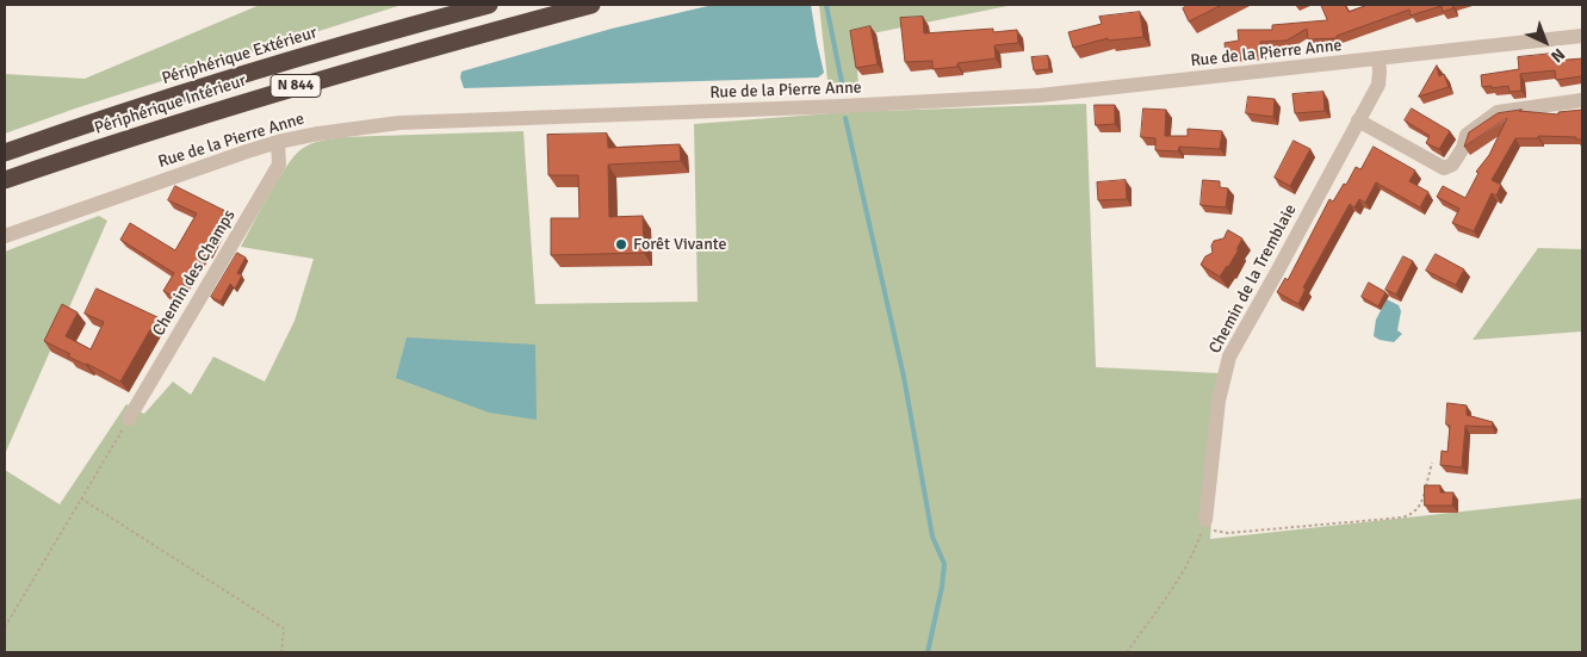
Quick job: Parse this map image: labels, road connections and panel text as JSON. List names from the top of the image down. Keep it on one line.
{"streets":{"highway":["Périphérique Extérieur","N 844","Périphérique Intérieur"],"street":["Rue de la Pierre Anne","Chemin des Champs","Chemin de la Tremblaie"]},"crossings":[["Rue de la Pierre Anne","Chemin des Champs"],["Rue de la Pierre Anne","Chemin de la Tremblaie"]],"places":["Forêt Vivante"],"north":"bottom right"}
